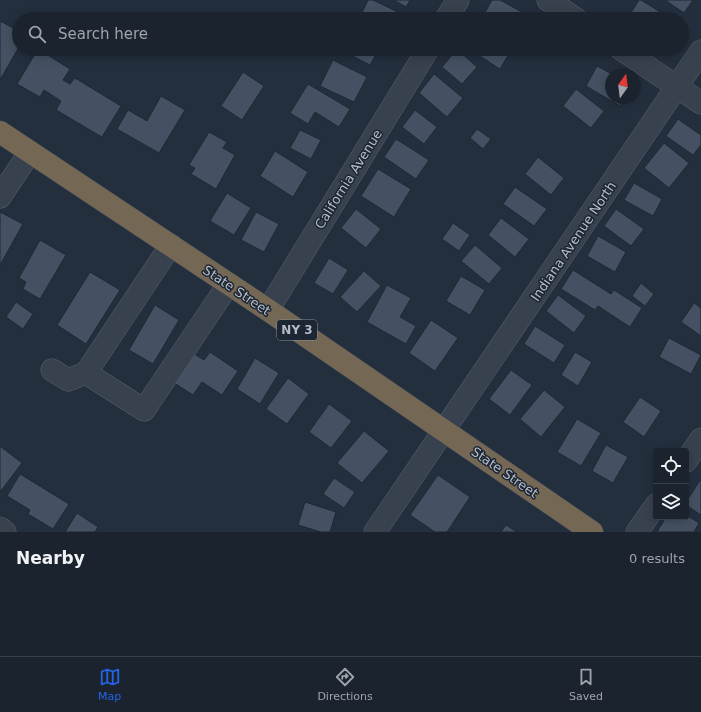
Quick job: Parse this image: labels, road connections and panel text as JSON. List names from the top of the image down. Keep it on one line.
{"streets":{"highway":["State Street","NY 3"],"street":["California Avenue","Indiana Avenue North"]},"crossings":[["California Avenue","State Street"],["Indiana Avenue North","State Street"]],"north":"top","page":{"search":"Search here","heading":["Nearby","0 results"],"nav":["Map","Directions","Saved"]}}
